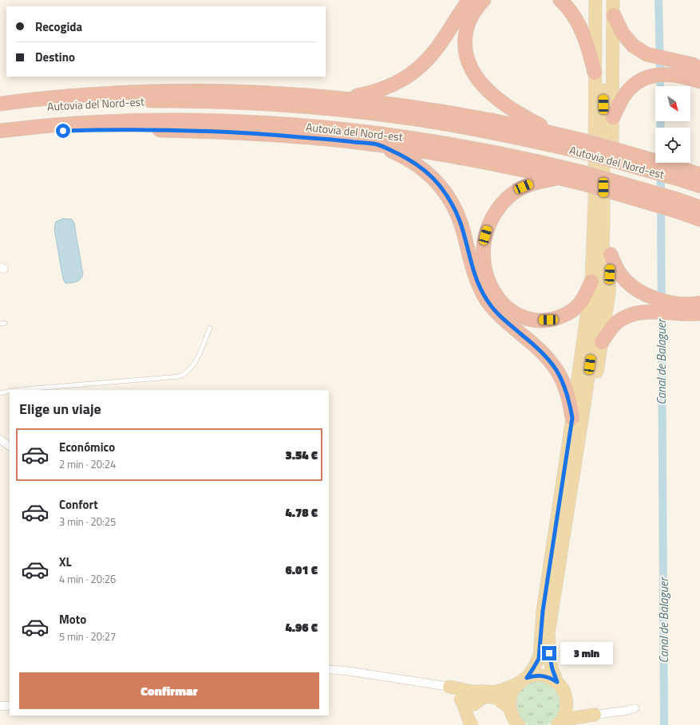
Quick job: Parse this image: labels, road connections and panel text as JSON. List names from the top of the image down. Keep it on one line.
{"streets":{"highway":["Autovia del Nord-est"]},"water":["Canal de Balaguer"],"north":"bottom right","page":{"banner":["Recogida","Destino"],"heading":"Elige un viaje","list":[{"name":"Económico","note":"2 min · 20:24","value":"3.54 €"},{"name":"Confort","note":"3 min · 20:25","value":"4.78 €"},{"name":"XL","note":"4 min · 20:26","value":"6.01 €"},{"name":"Moto","note":"5 min · 20:27","value":"4.96 €"}],"bubble":"3 min","buttons":"Confirmar"}}
